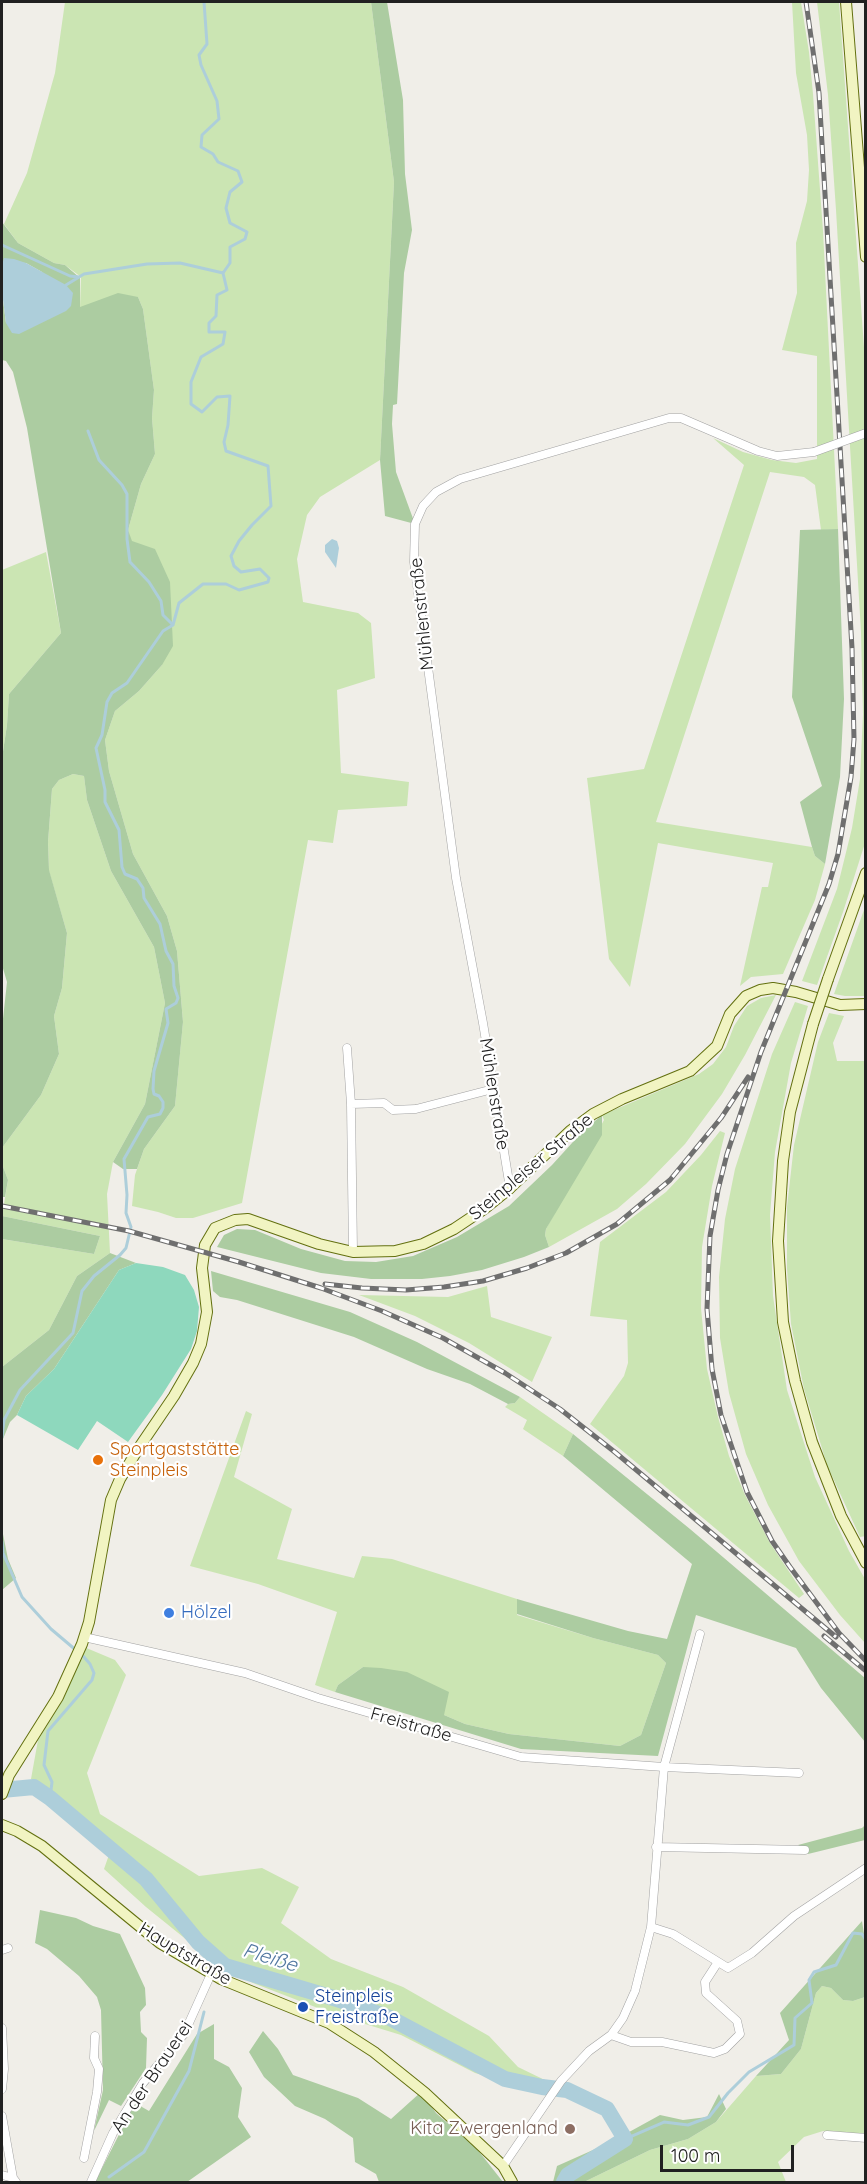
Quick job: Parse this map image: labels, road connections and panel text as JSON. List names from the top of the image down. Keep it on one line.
{"streets":{"main road":["Steinpleiser Straße","Hauptstraße"],"street":["Mühlenstraße","Freistraße","An der Brauerei"]},"crossings":[["Mühlenstraße","Steinpleiser Straße"],["Steinpleiser Straße","Freistraße"],["Hauptstraße","An der Brauerei"]],"water":["Pleiße"],"places":["Sportgaststätte Steinpleis","Hölzel","Steinpleis Freistraße","Kita Zwergenland"],"scale_bar":"100 m"}
